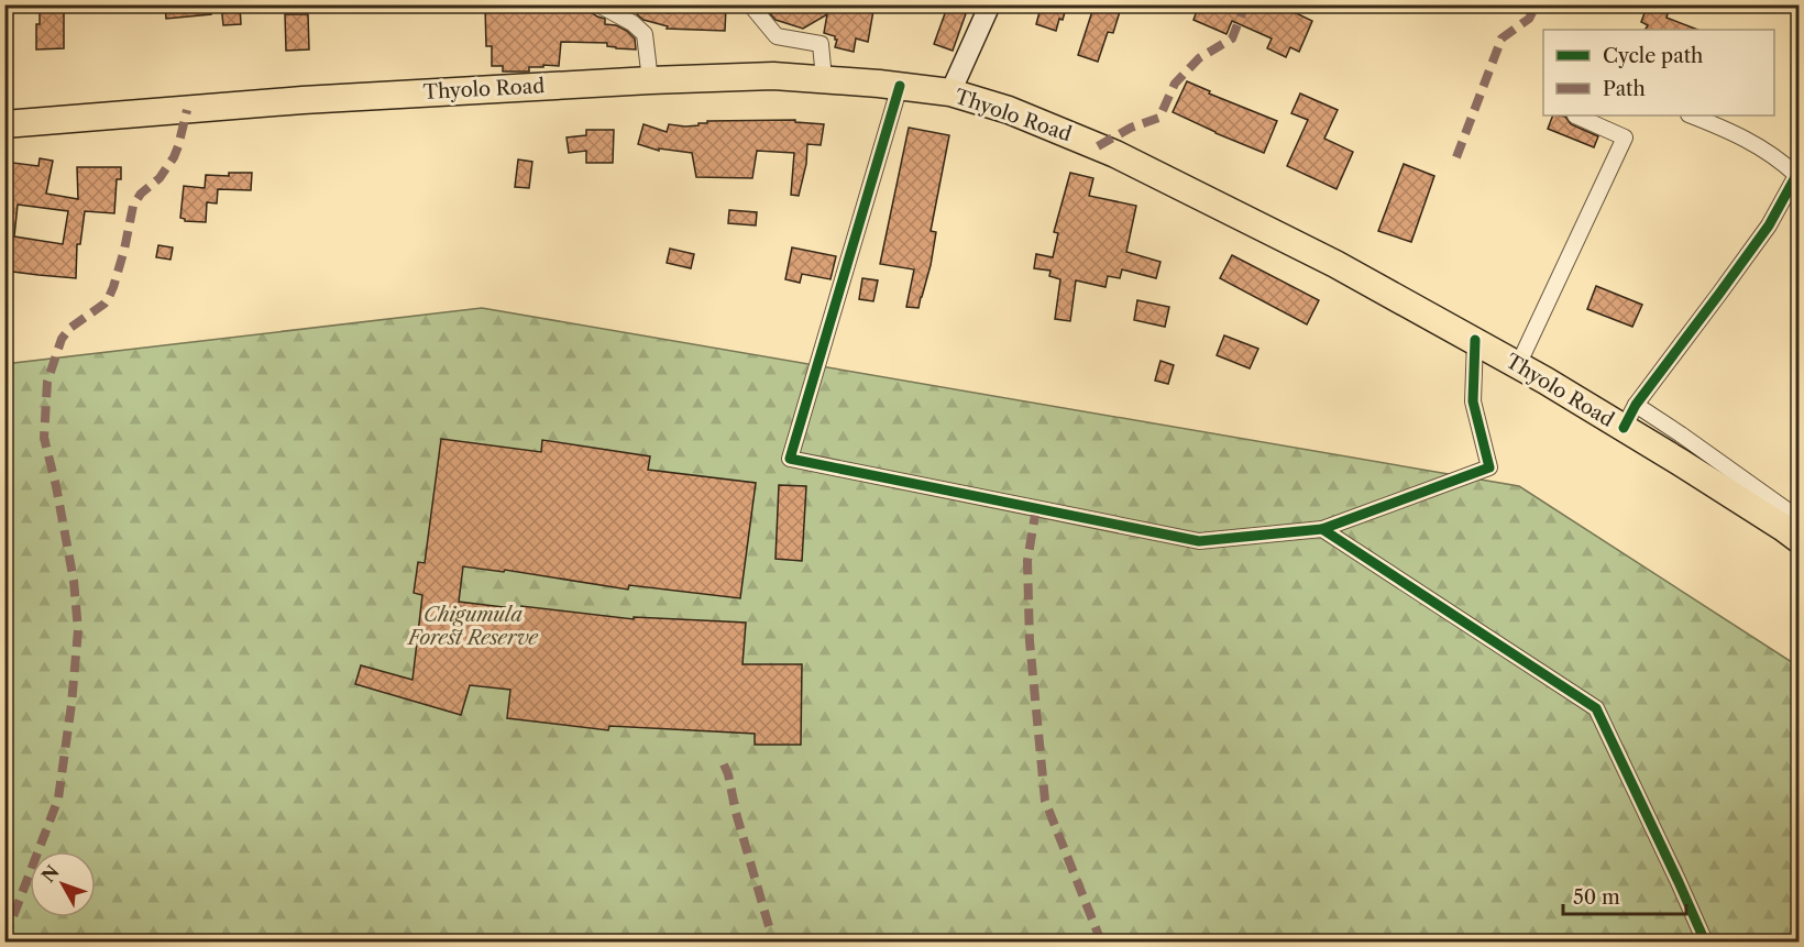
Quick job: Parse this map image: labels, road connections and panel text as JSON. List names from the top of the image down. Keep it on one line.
{"streets":{"highway":["Thyolo Road"]},"parks":["Chigumula Forest Reserve"],"legend":["Cycle path","Path"],"scale_bar":"50 m","north":"top left"}
